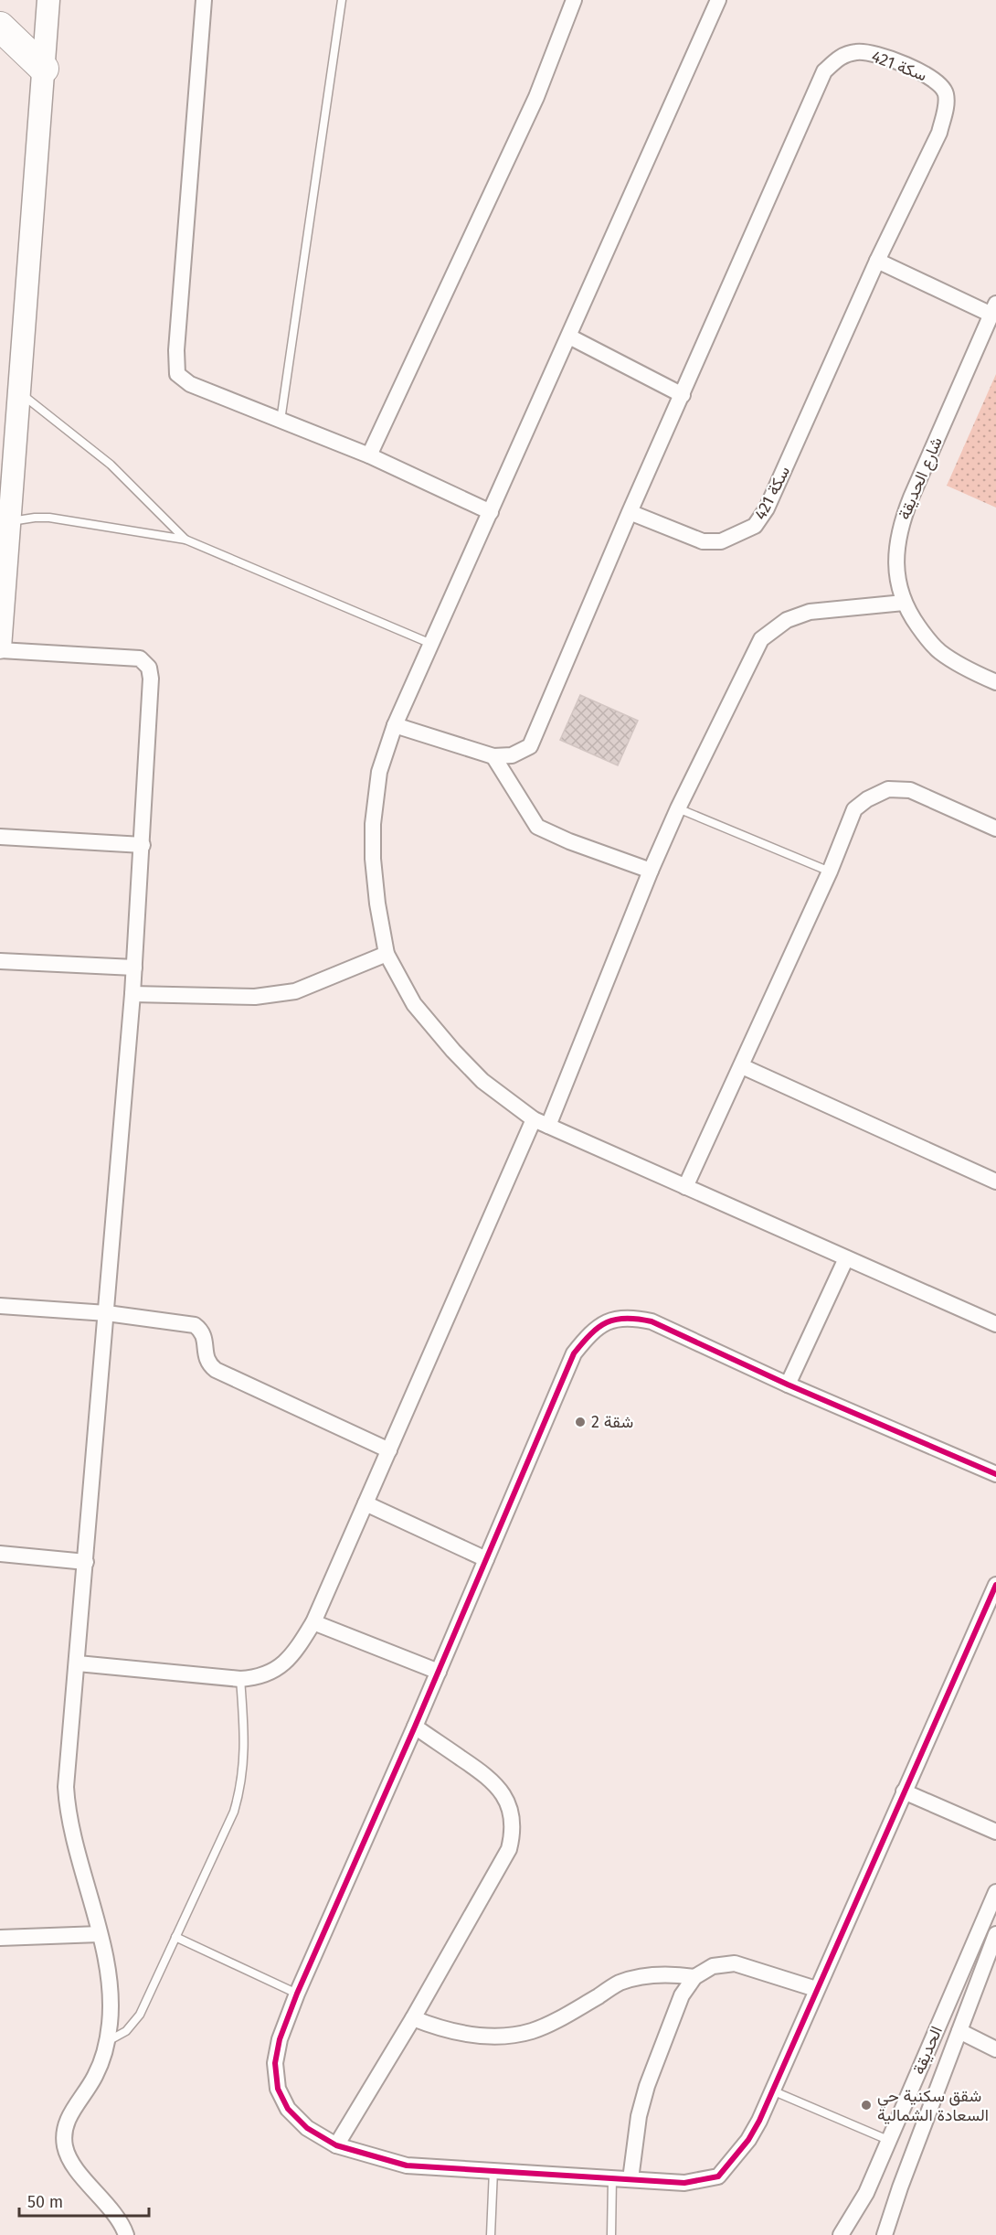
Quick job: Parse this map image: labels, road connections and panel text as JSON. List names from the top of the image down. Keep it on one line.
{"streets":{"street":["سكة 421","شارع الحديقة","الحديقة"]},"places":["شقة 2","شقق سكنية حي السعادة الشمالية"],"scale_bar":"50 m"}
